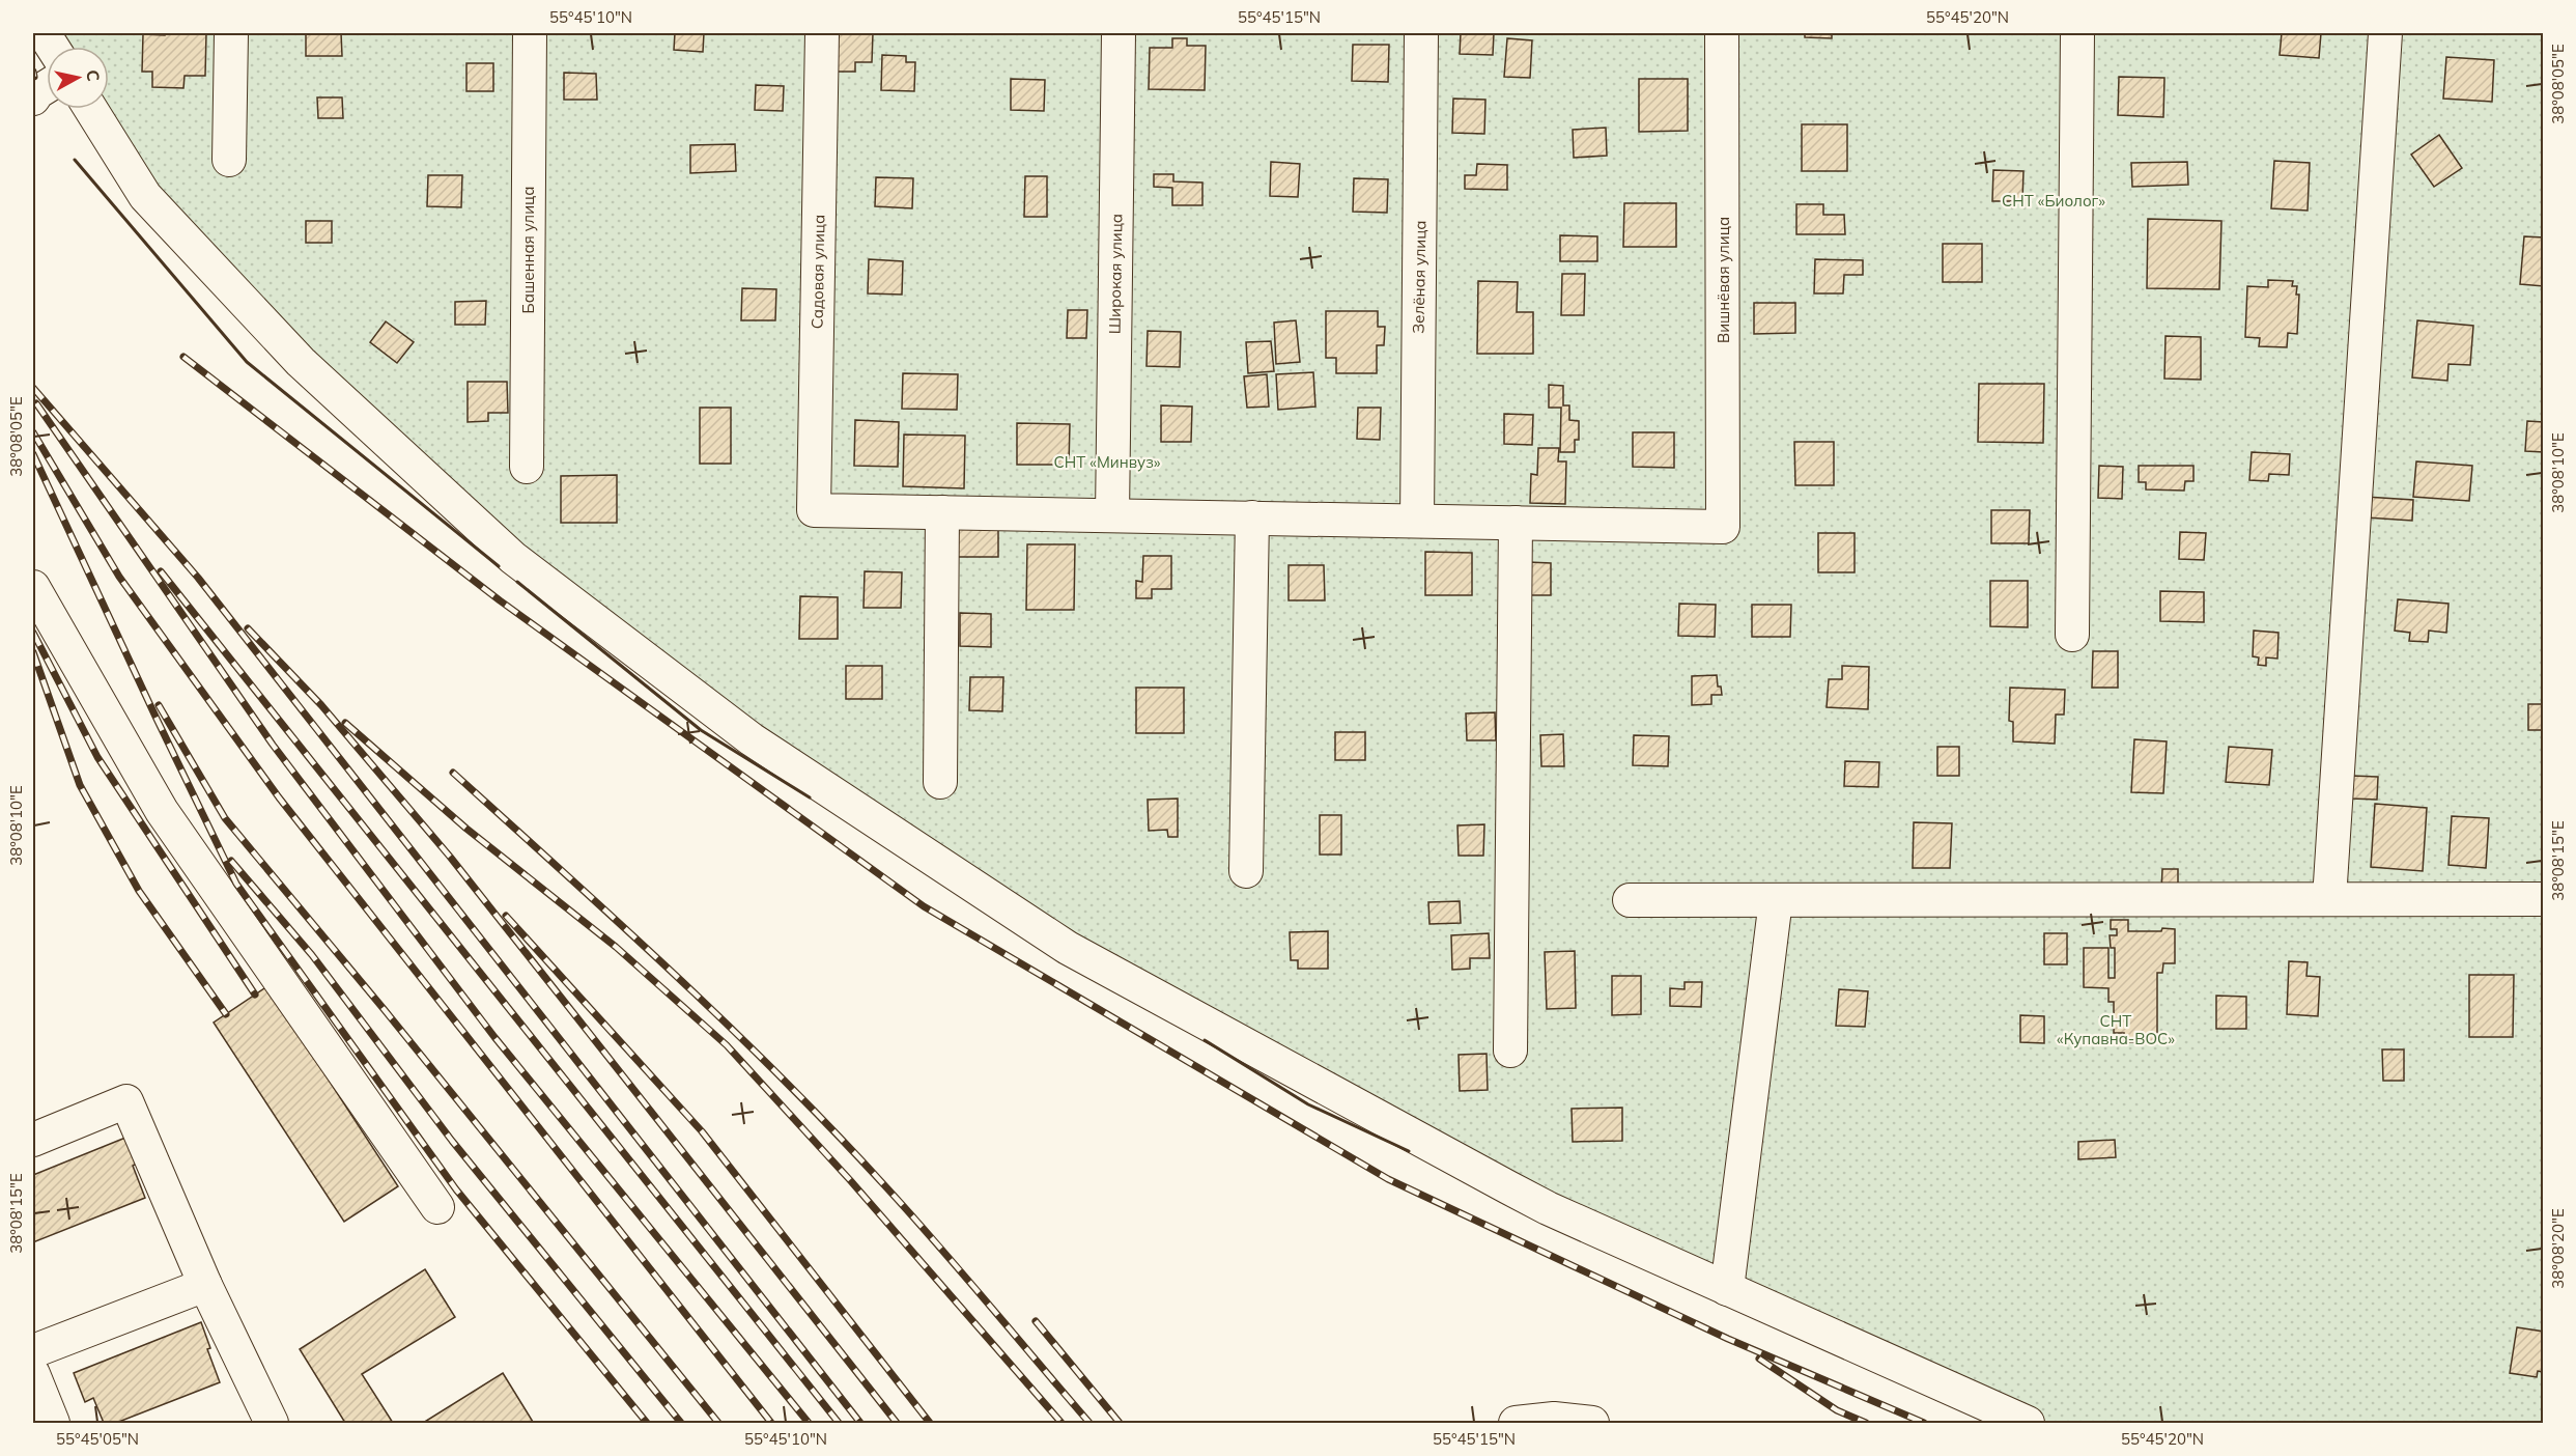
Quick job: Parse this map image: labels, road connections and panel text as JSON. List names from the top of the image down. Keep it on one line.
{"streets":{"street":["Башенная улица","Садовая улица","Широкая улица","Зелёная улица","Вишнёвая улица"]},"parks":["СНТ «Биолог»","СНТ «Минвуз»","СНТ «Купавна-ВОС»"],"north":"right","coordinates":["55°45'10\"N","55°45'15\"N","55°45'20\"N","38°08'05\"E","38°08'10\"E","38°08'15\"E","38°08'20\"E","55°45'05\"N"]}
